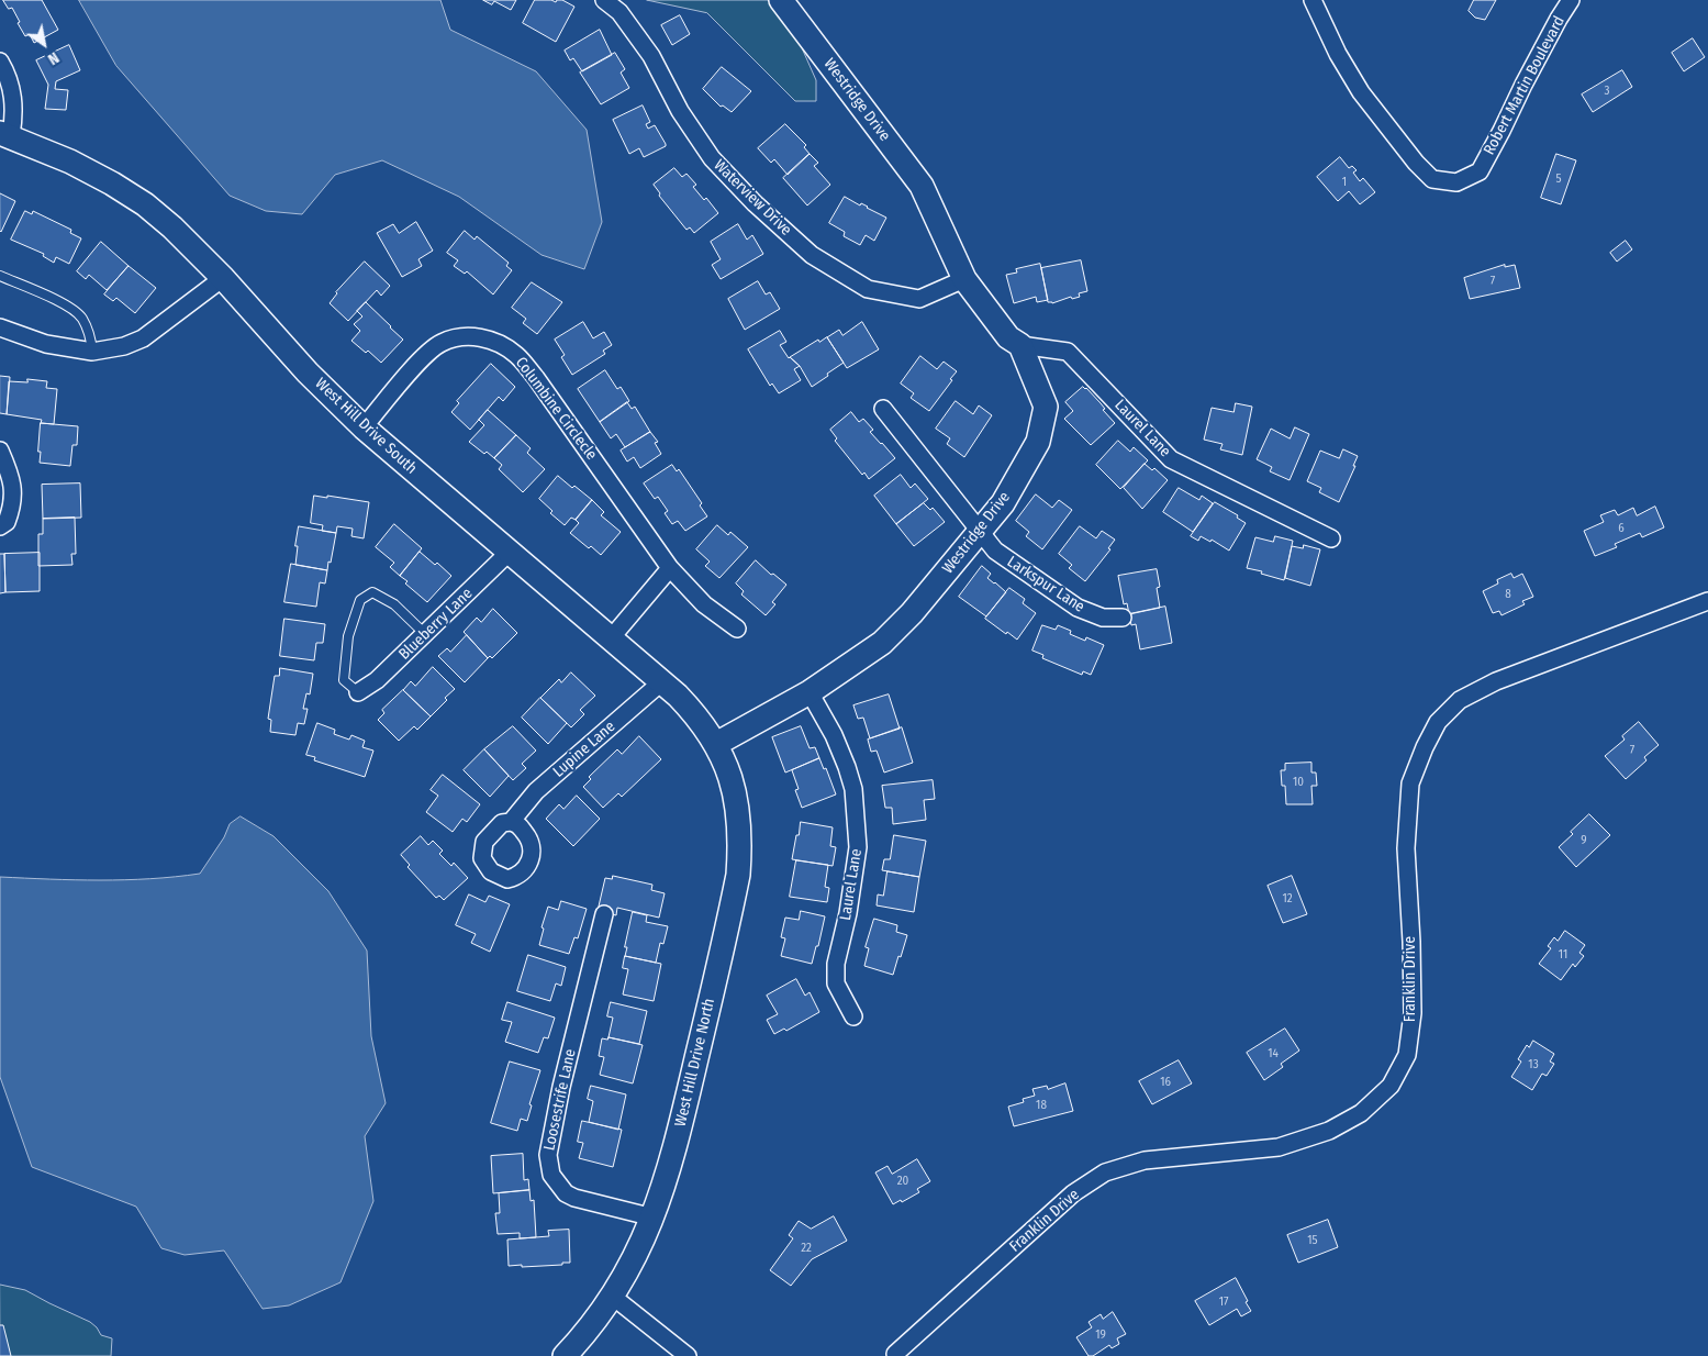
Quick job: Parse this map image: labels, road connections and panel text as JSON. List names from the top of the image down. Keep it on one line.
{"streets":{"street":["Robert Martin Boulevard","Westridge Drive","Waterview Drive","Columbine Circlecle","West Hill Drive South","Laurel Lane","Larkspur Lane","Blueberry Lane","Lupine Lane","Franklin Drive","West Hill Drive North","Loosestrife Lane"]},"crossings":[["Westridge Drive","Waterview Drive"],["Westridge Drive","West Hill Drive South"],["Westridge Drive","Laurel Lane"],["Westridge Drive","Larkspur Lane"],["Westridge Drive","West Hill Drive North"],["Columbine Circlecle","West Hill Drive South"],["West Hill Drive South","Blueberry Lane"],["West Hill Drive South","Lupine Lane"],["West Hill Drive South","West Hill Drive North"],["West Hill Drive North","Loosestrife Lane"]],"house_numbers":["3","5","1","7","6","8","7","10","9","12","11","14","13","16","18","20","15","22","17","19"],"north":"bottom right"}
